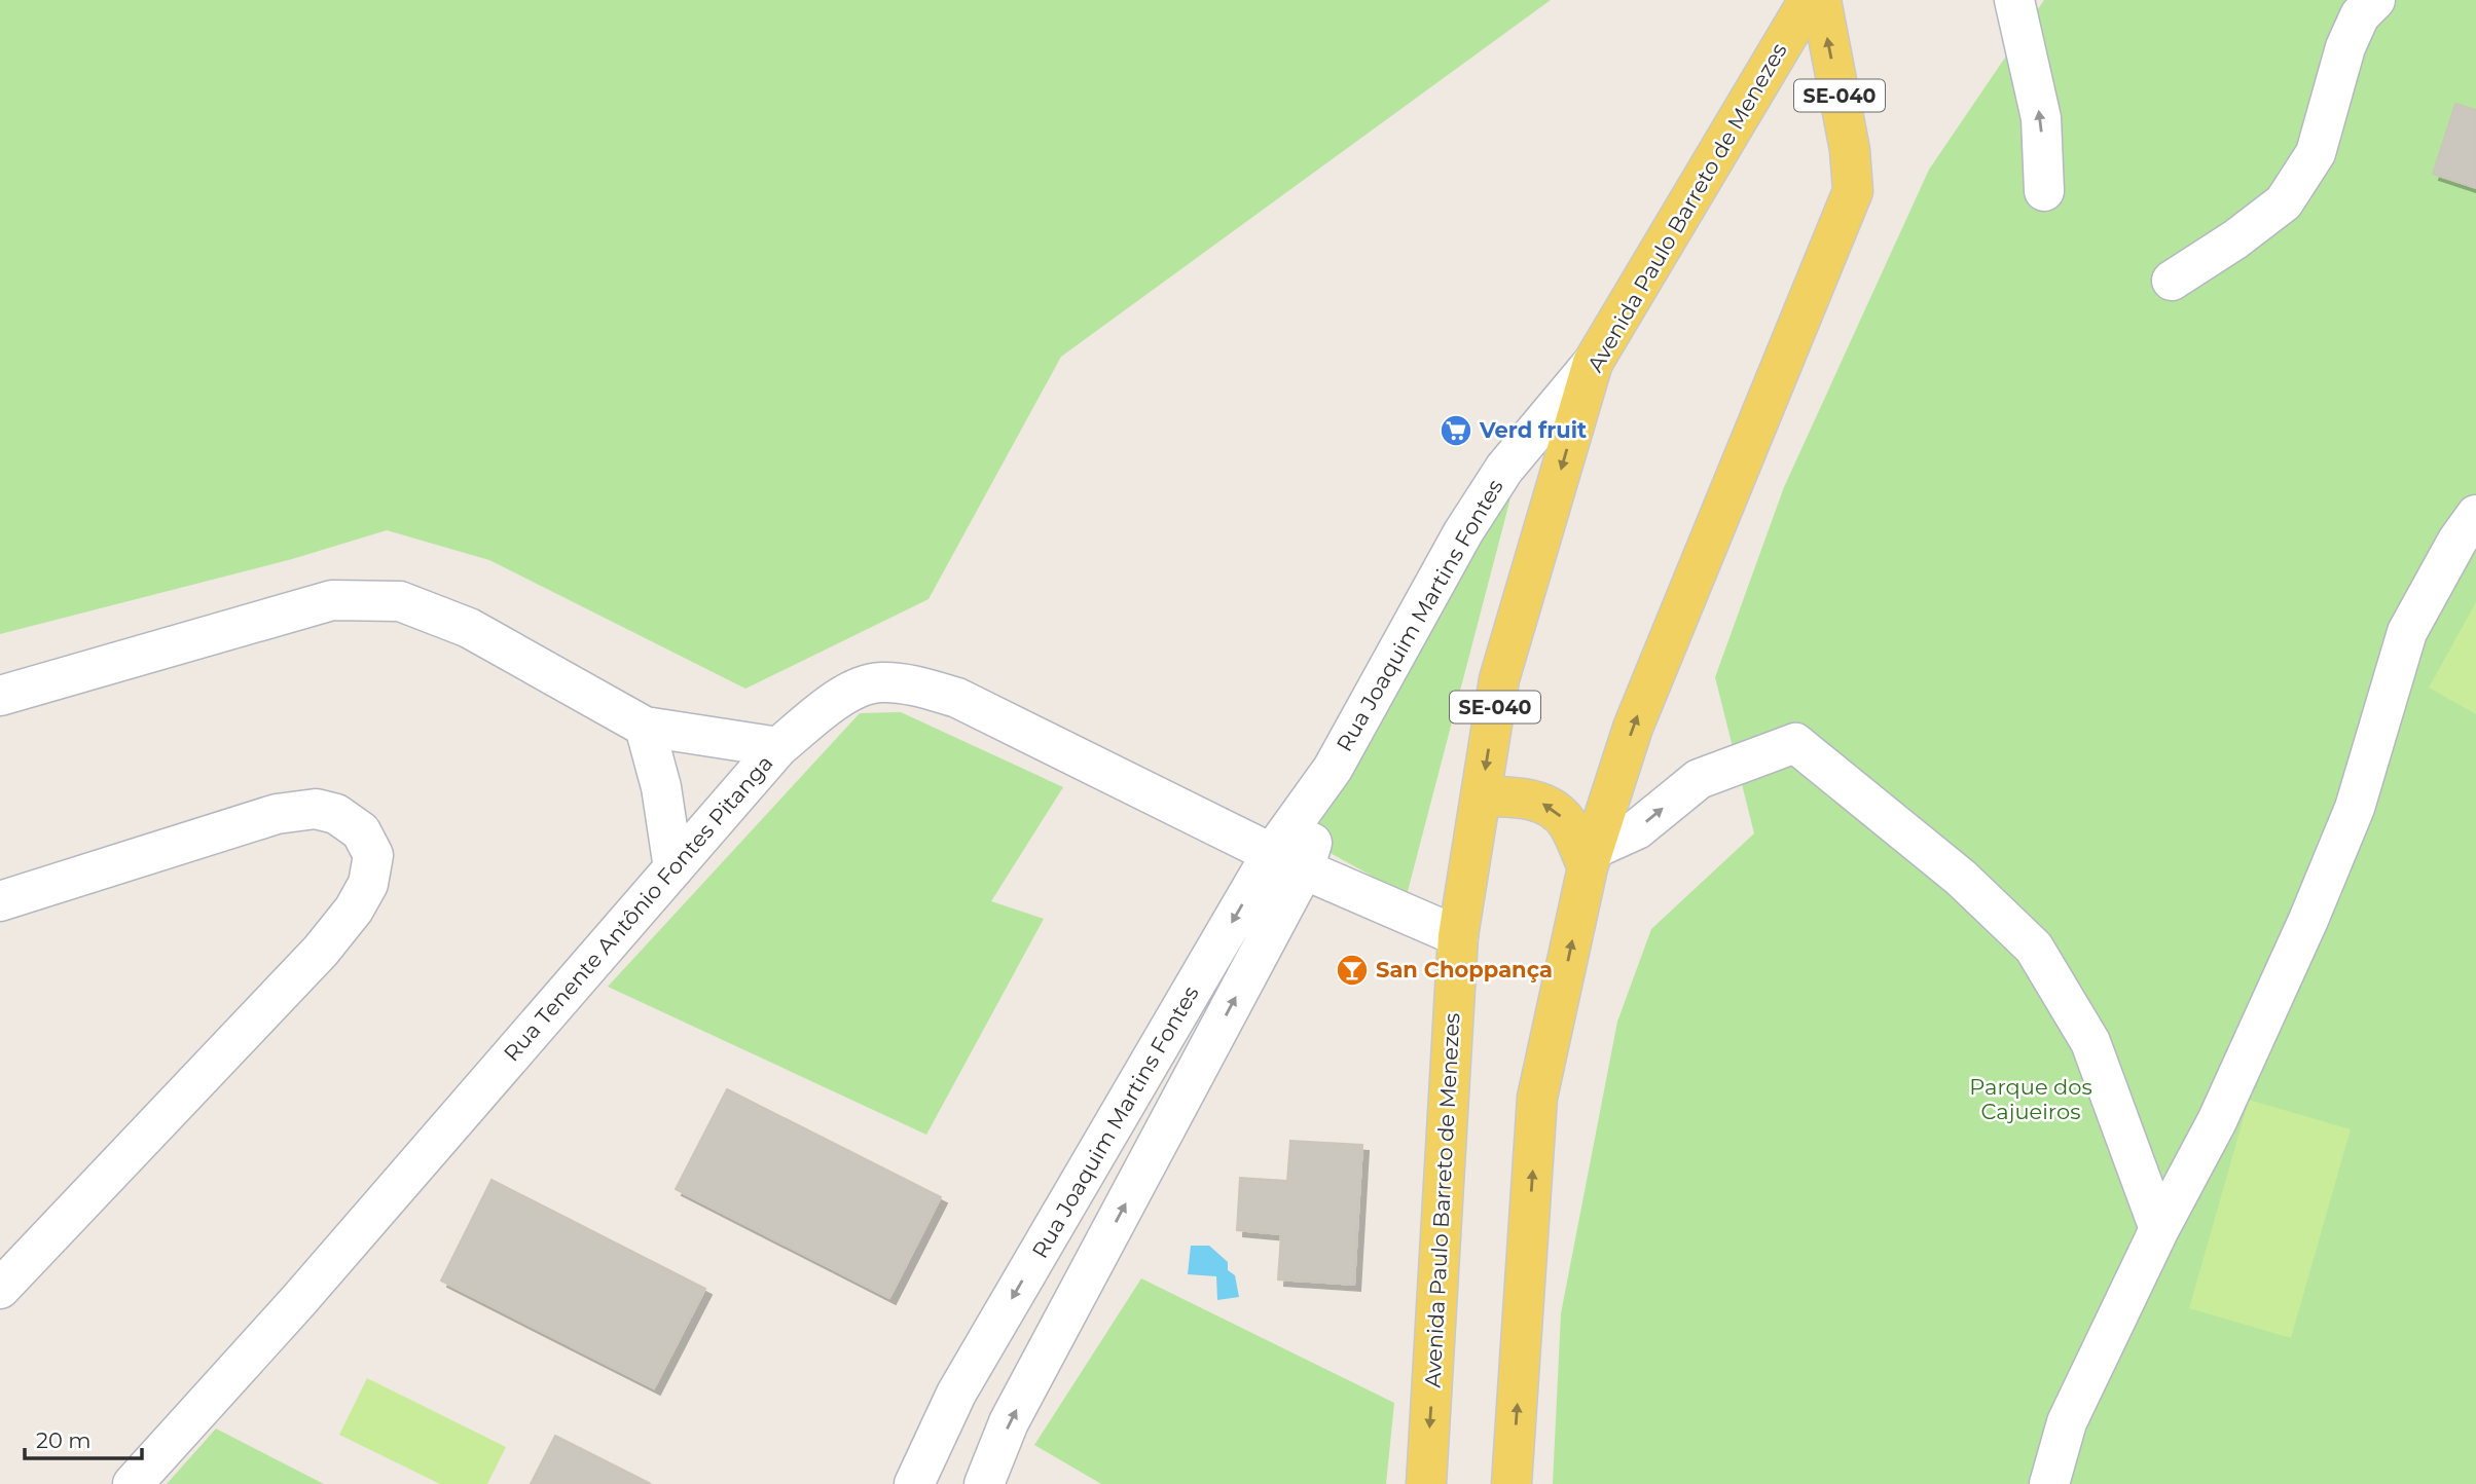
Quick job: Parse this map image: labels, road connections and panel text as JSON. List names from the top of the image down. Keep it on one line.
{"streets":{"main road":["SE-040","Avenida Paulo Barreto de Menezes"],"street":["Rua Joaquim Martins Fontes","Rua Tenente Antônio Fontes Pitanga"]},"crossings":[["Avenida Paulo Barreto de Menezes","Rua Joaquim Martins Fontes"],["Avenida Paulo Barreto de Menezes","Rua Tenente Antônio Fontes Pitanga"],["Rua Joaquim Martins Fontes","Rua Tenente Antônio Fontes Pitanga"]],"parks":["Parque dos Cajueiros"],"places":{"supermarket":["Verd fruit"],"bar":["San Choppança"]},"scale_bar":"20 m"}
